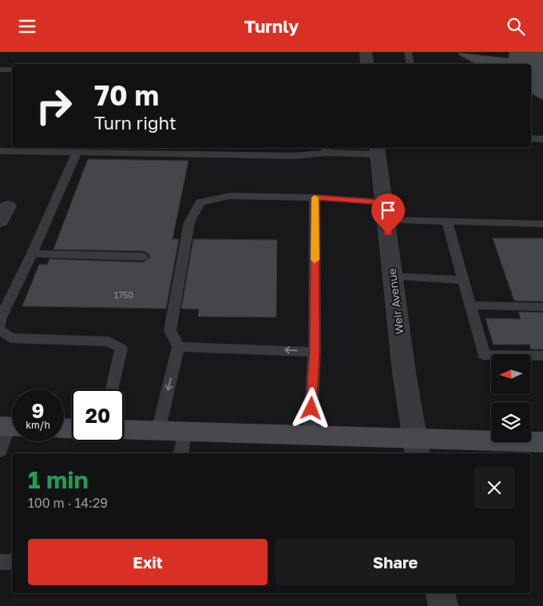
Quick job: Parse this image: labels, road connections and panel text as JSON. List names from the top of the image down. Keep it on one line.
{"streets":{"street":["Weir Avenue"]},"house_numbers":["1750"],"north":"left","page":{"header":"Turnly","turn":["70 m","Turn right"],"speed":"9 km/h","limit":"20","heading":["1 min","100 m · 14:29"],"buttons":["Exit","Share"]}}
